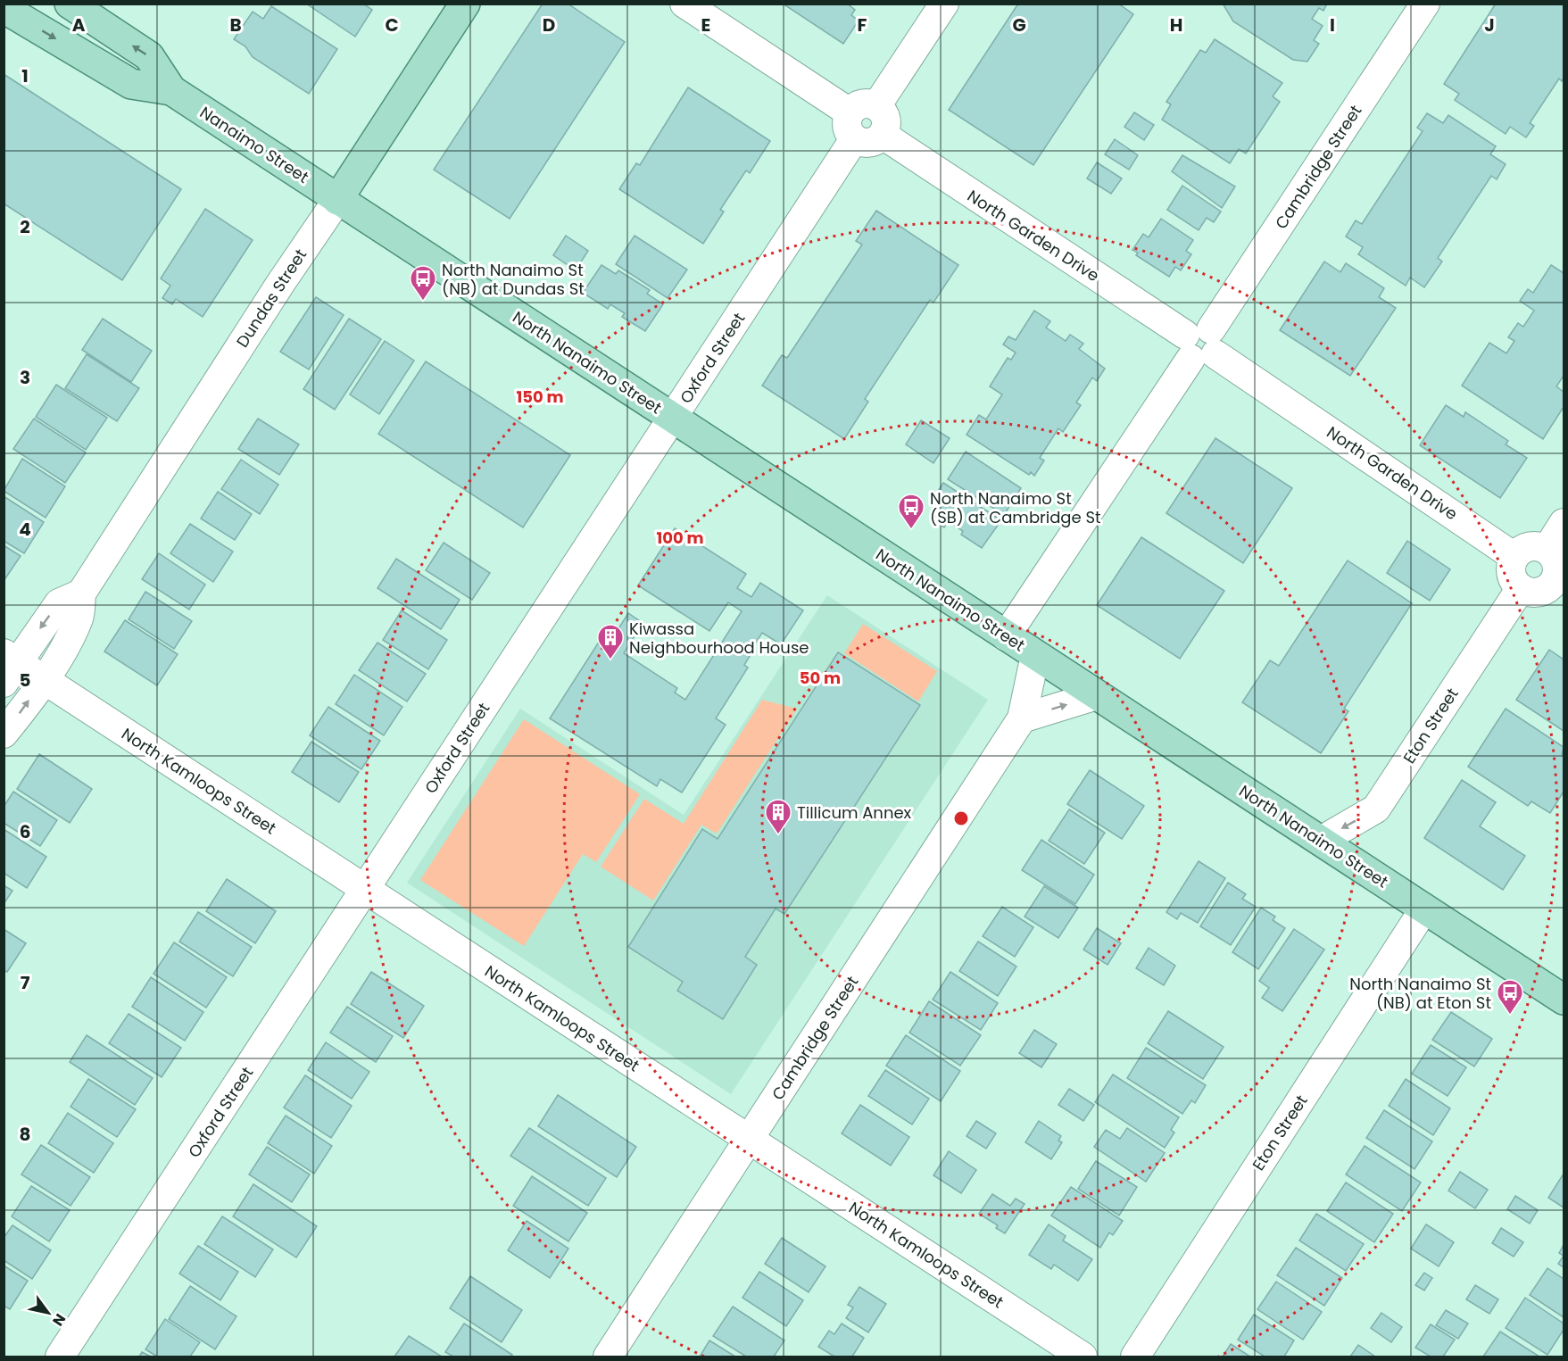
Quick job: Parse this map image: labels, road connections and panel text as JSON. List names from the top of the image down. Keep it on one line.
{"streets":{"main road":["Nanaimo Street","Dundas Street","North Nanaimo Street"],"street":["Cambridge Street","North Garden Drive","Oxford Street","Eton Street","North Kamloops Street"]},"crossings":[["Nanaimo Street","Dundas Street"],["Nanaimo Street","North Nanaimo Street"],["Cambridge Street","North Garden Drive"],["Cambridge Street","North Nanaimo Street"],["Cambridge Street","North Kamloops Street"],["North Garden Drive","Oxford Street"],["North Garden Drive","Eton Street"],["Dundas Street","North Nanaimo Street"],["Dundas Street","North Kamloops Street"],["Oxford Street","North Nanaimo Street"],["Oxford Street","North Kamloops Street"],["North Nanaimo Street","Eton Street"]],"one_way":["Eton Street"],"places":{"bus stop":["North Nanaimo St (NB) at Dundas St","North Nanaimo St (SB) at Cambridge St","North Nanaimo St (NB) at Eton St"],"building":["Kiwassa Neighbourhood House","Tillicum Annex"]},"north":"bottom right","grid":{"columns":["A","B","C","D","E","F","G","H","I","J"],"rows":["1","2","3","4","5","6","7","8"]},"rings":["150 m","100 m","50 m"]}
